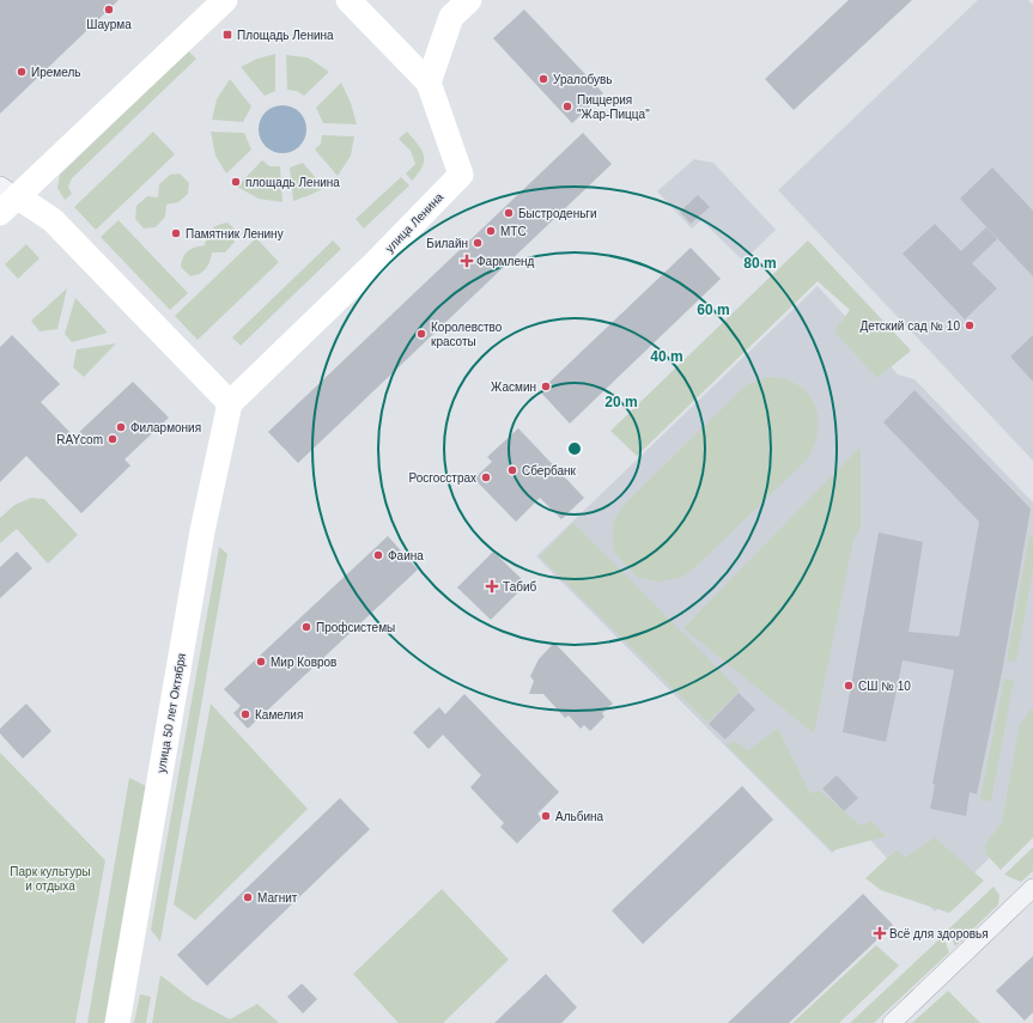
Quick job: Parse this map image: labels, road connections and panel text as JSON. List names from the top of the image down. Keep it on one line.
{"streets":{"main road":["улица Ленина","улица 50 лет Октября"]},"crossings":[["улица Ленина","улица 50 лет Октября"]],"parks":["Парк культуры и отдыха"],"places":{"other":["Шаурма","Иремель","Уралобувь","Пиццерия \"Жар-Пицца\"","площадь Ленина","Быстроденьги","МТС","Памятник Ленину","Билайн","Детский сад № 10","Королевство красоты","Жасмин","Филармония","RAYcom","Сбербанк","Росгосстрах","Фаина","Профсистемы","Мир Ковров","СШ № 10","Камелия","Альбина","Магнит"],"transit":["Площадь Ленина"],"health":["Фармленд","Табиб","Всё для здоровья"]},"rings":["80 m","60 m","40 m","20 m"]}
